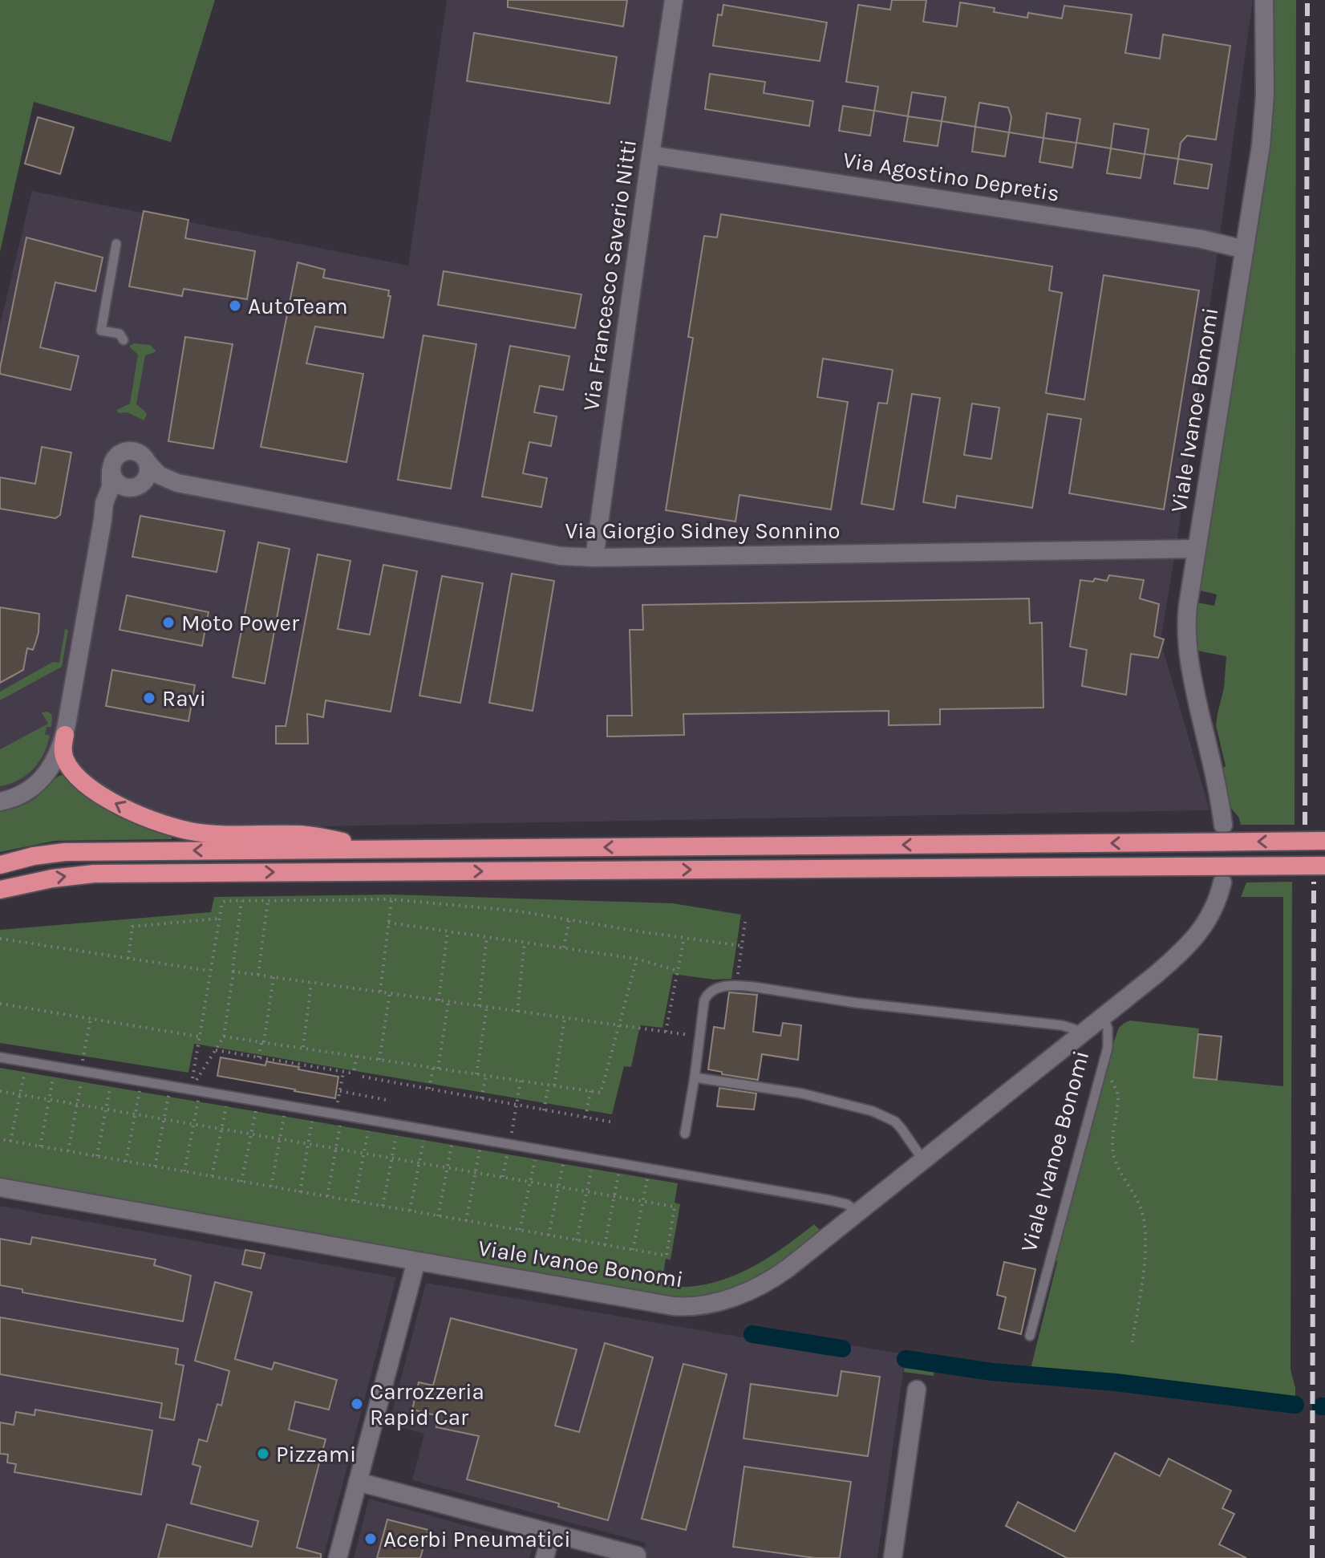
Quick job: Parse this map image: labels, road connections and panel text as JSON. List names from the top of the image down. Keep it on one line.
{"streets":{"street":["Via Agostino Depretis","Via Francesco Saverio Nitti","Viale Ivanoe Bonomi","Via Giorgio Sidney Sonnino"]},"crossings":[["Via Agostino Depretis","Via Francesco Saverio Nitti"],["Via Agostino Depretis","Viale Ivanoe Bonomi"],["Via Francesco Saverio Nitti","Via Giorgio Sidney Sonnino"],["Viale Ivanoe Bonomi","Via Giorgio Sidney Sonnino"]],"places":["AutoTeam","Moto Power","Ravi","Carrozzeria Rapid Car","Pizzami","Acerbi Pneumatici"]}
